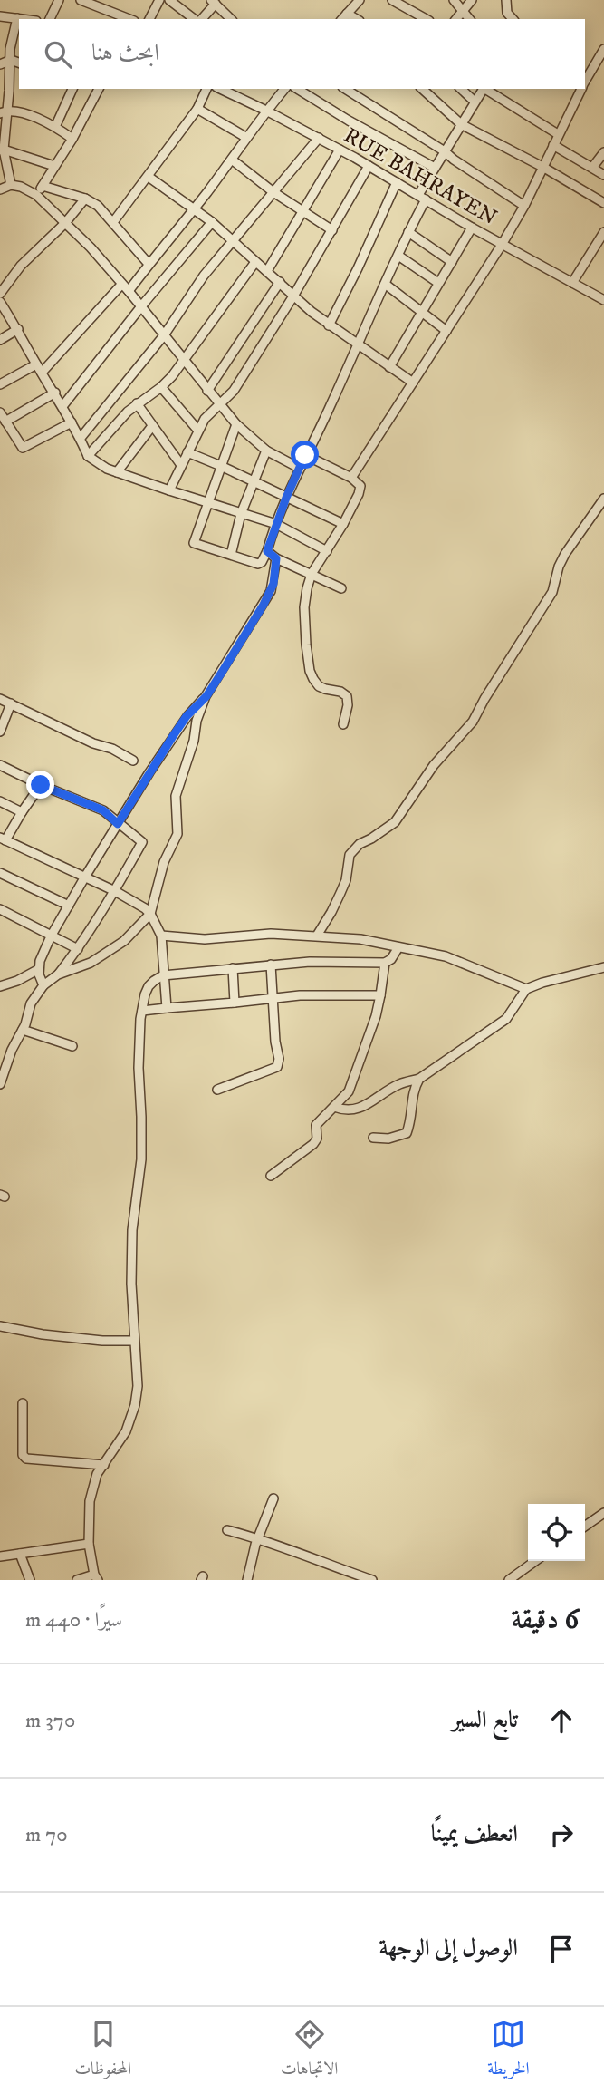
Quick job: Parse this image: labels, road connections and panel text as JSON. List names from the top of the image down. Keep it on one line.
{"streets":{"street":["RUE BAHRAYEN"]},"page":{"search":"ابحث هنا","heading":["6 دقيقة","سيرًا · 440 m"],"list":[["تابع السير","370 m"],["انعطف يمينًا","70 m"],"الوصول إلى الوجهة"],"nav":["الخريطة","الاتجاهات","المحفوظات"]}}
